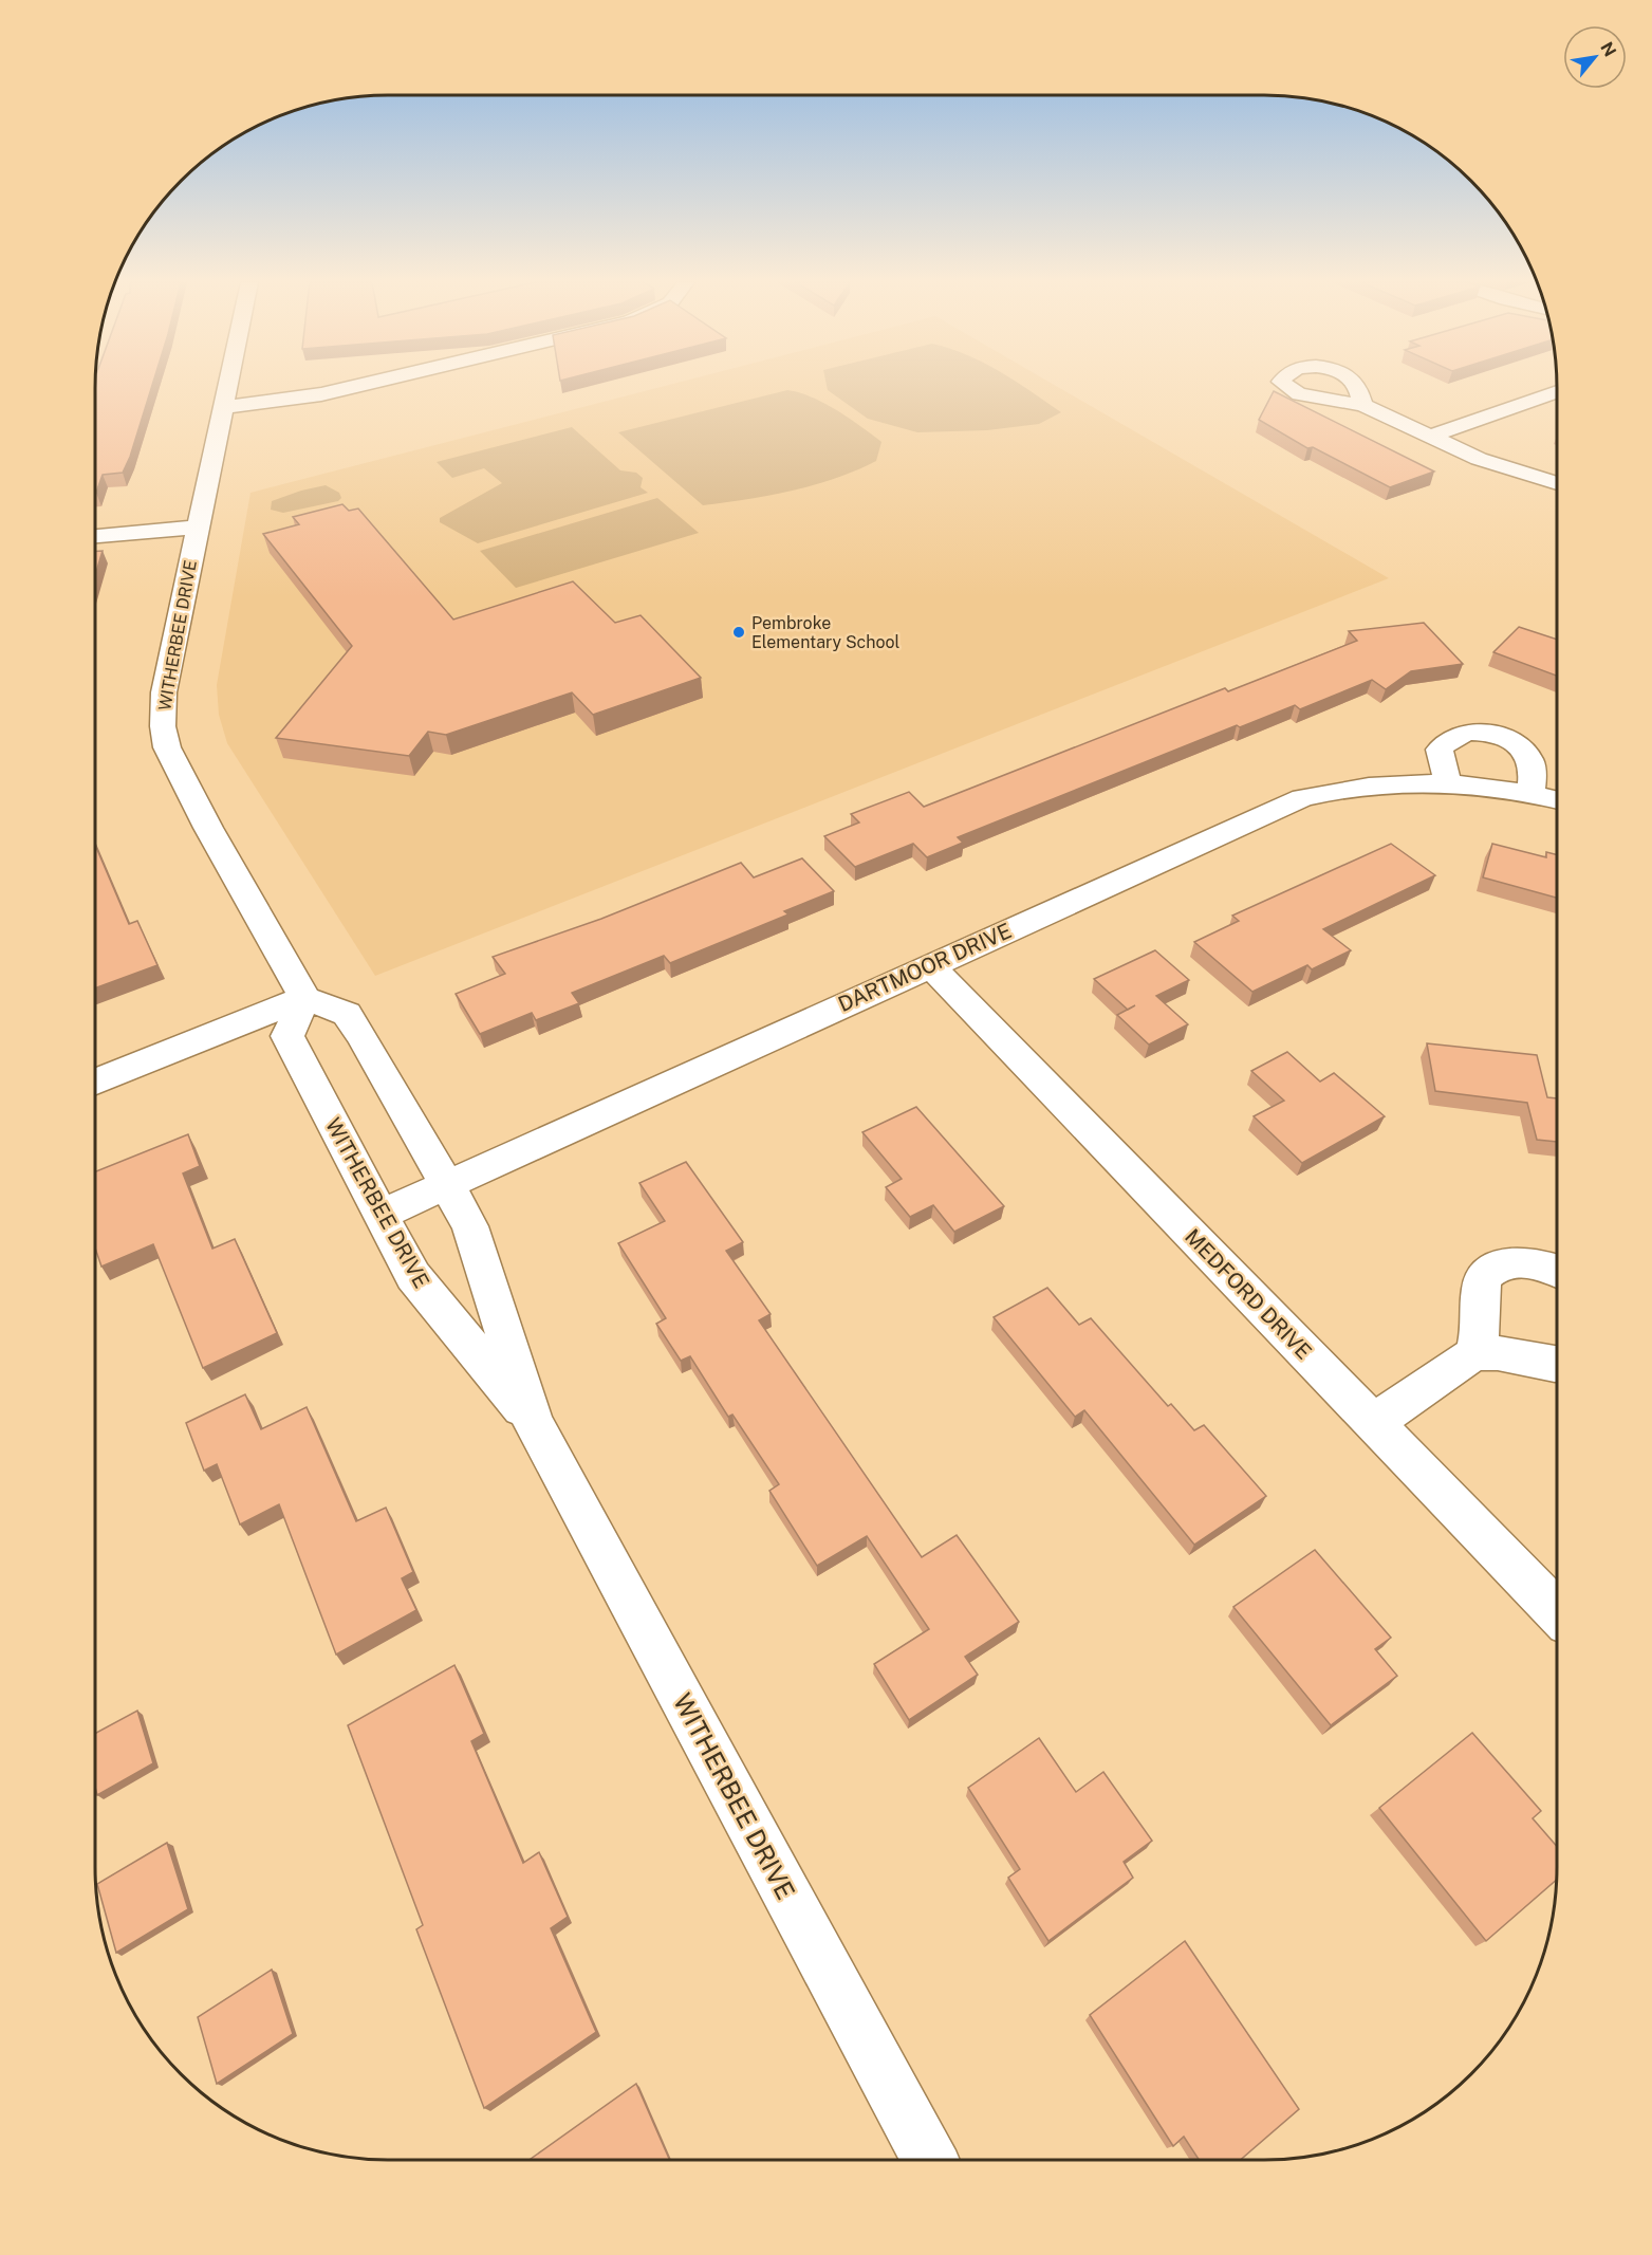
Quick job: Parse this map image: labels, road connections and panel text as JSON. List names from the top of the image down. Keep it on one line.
{"streets":{"street":["WITHERBEE DRIVE","DARTMOOR DRIVE","MEDFORD DRIVE"]},"crossings":[["WITHERBEE DRIVE","DARTMOOR DRIVE"],["DARTMOOR DRIVE","MEDFORD DRIVE"]],"places":["Pembroke Elementary School"],"north":"top right"}
